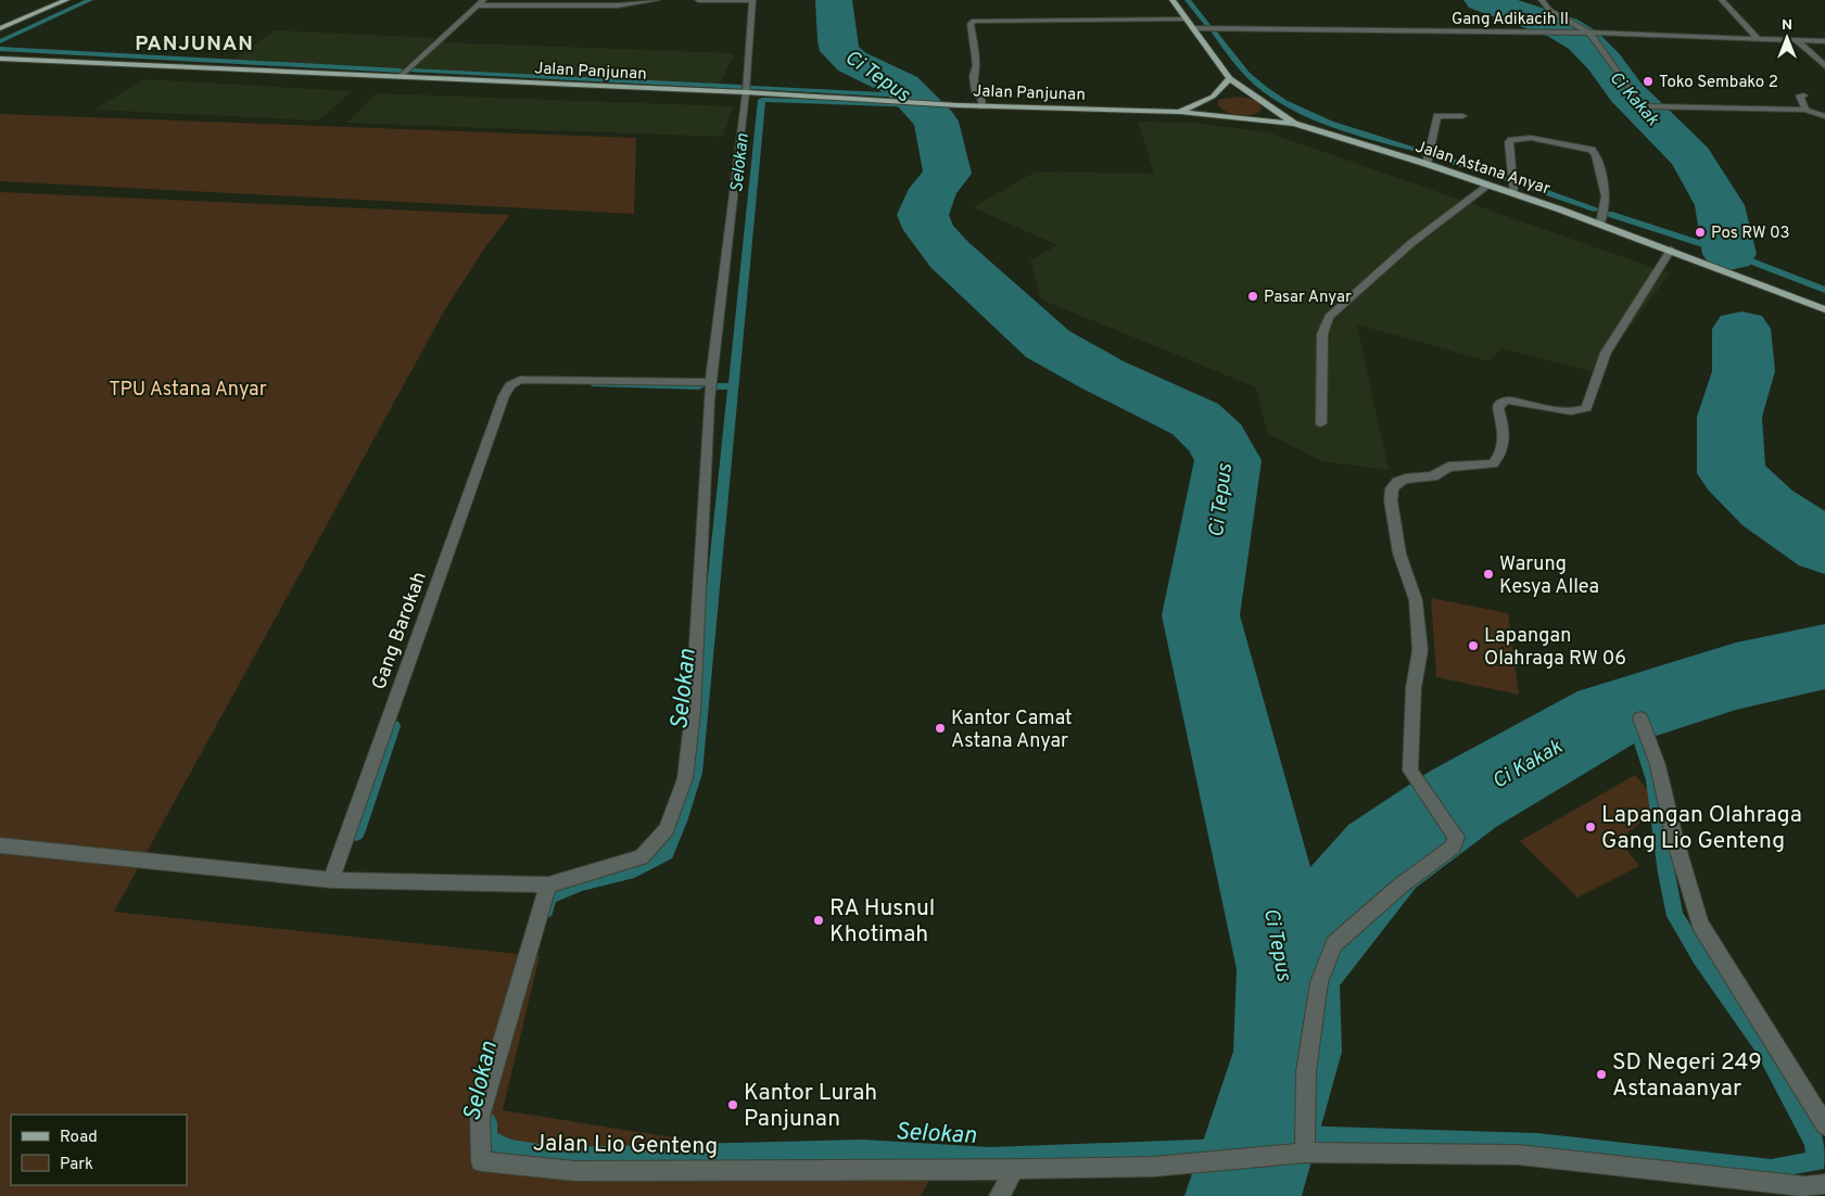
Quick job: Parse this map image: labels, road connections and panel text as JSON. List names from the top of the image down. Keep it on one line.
{"streets":{"main road":["Jalan Panjunan","Jalan Astana Anyar"],"street":["Gang Adikacih II","Gang Barokah","Jalan Lio Genteng"]},"crossings":[["Gang Adikacih II","Jalan Astana Anyar"],["Jalan Panjunan","Jalan Astana Anyar"]],"districts":["PANJUNAN"],"water":["Ci Tepus","Ci Kakak","Selokan"],"parks":["TPU Astana Anyar"],"places":["Toko Sembako 2","Pos RW 03","Pasar Anyar","Warung Kesya Allea","Lapangan Olahraga RW 06","Kantor Camat Astana Anyar","Lapangan Olahraga Gang Lio Genteng","RA Husnul Khotimah","SD Negeri 249 Astanaanyar","Kantor Lurah Panjunan"],"legend":["Road","Park"],"north":"top"}
